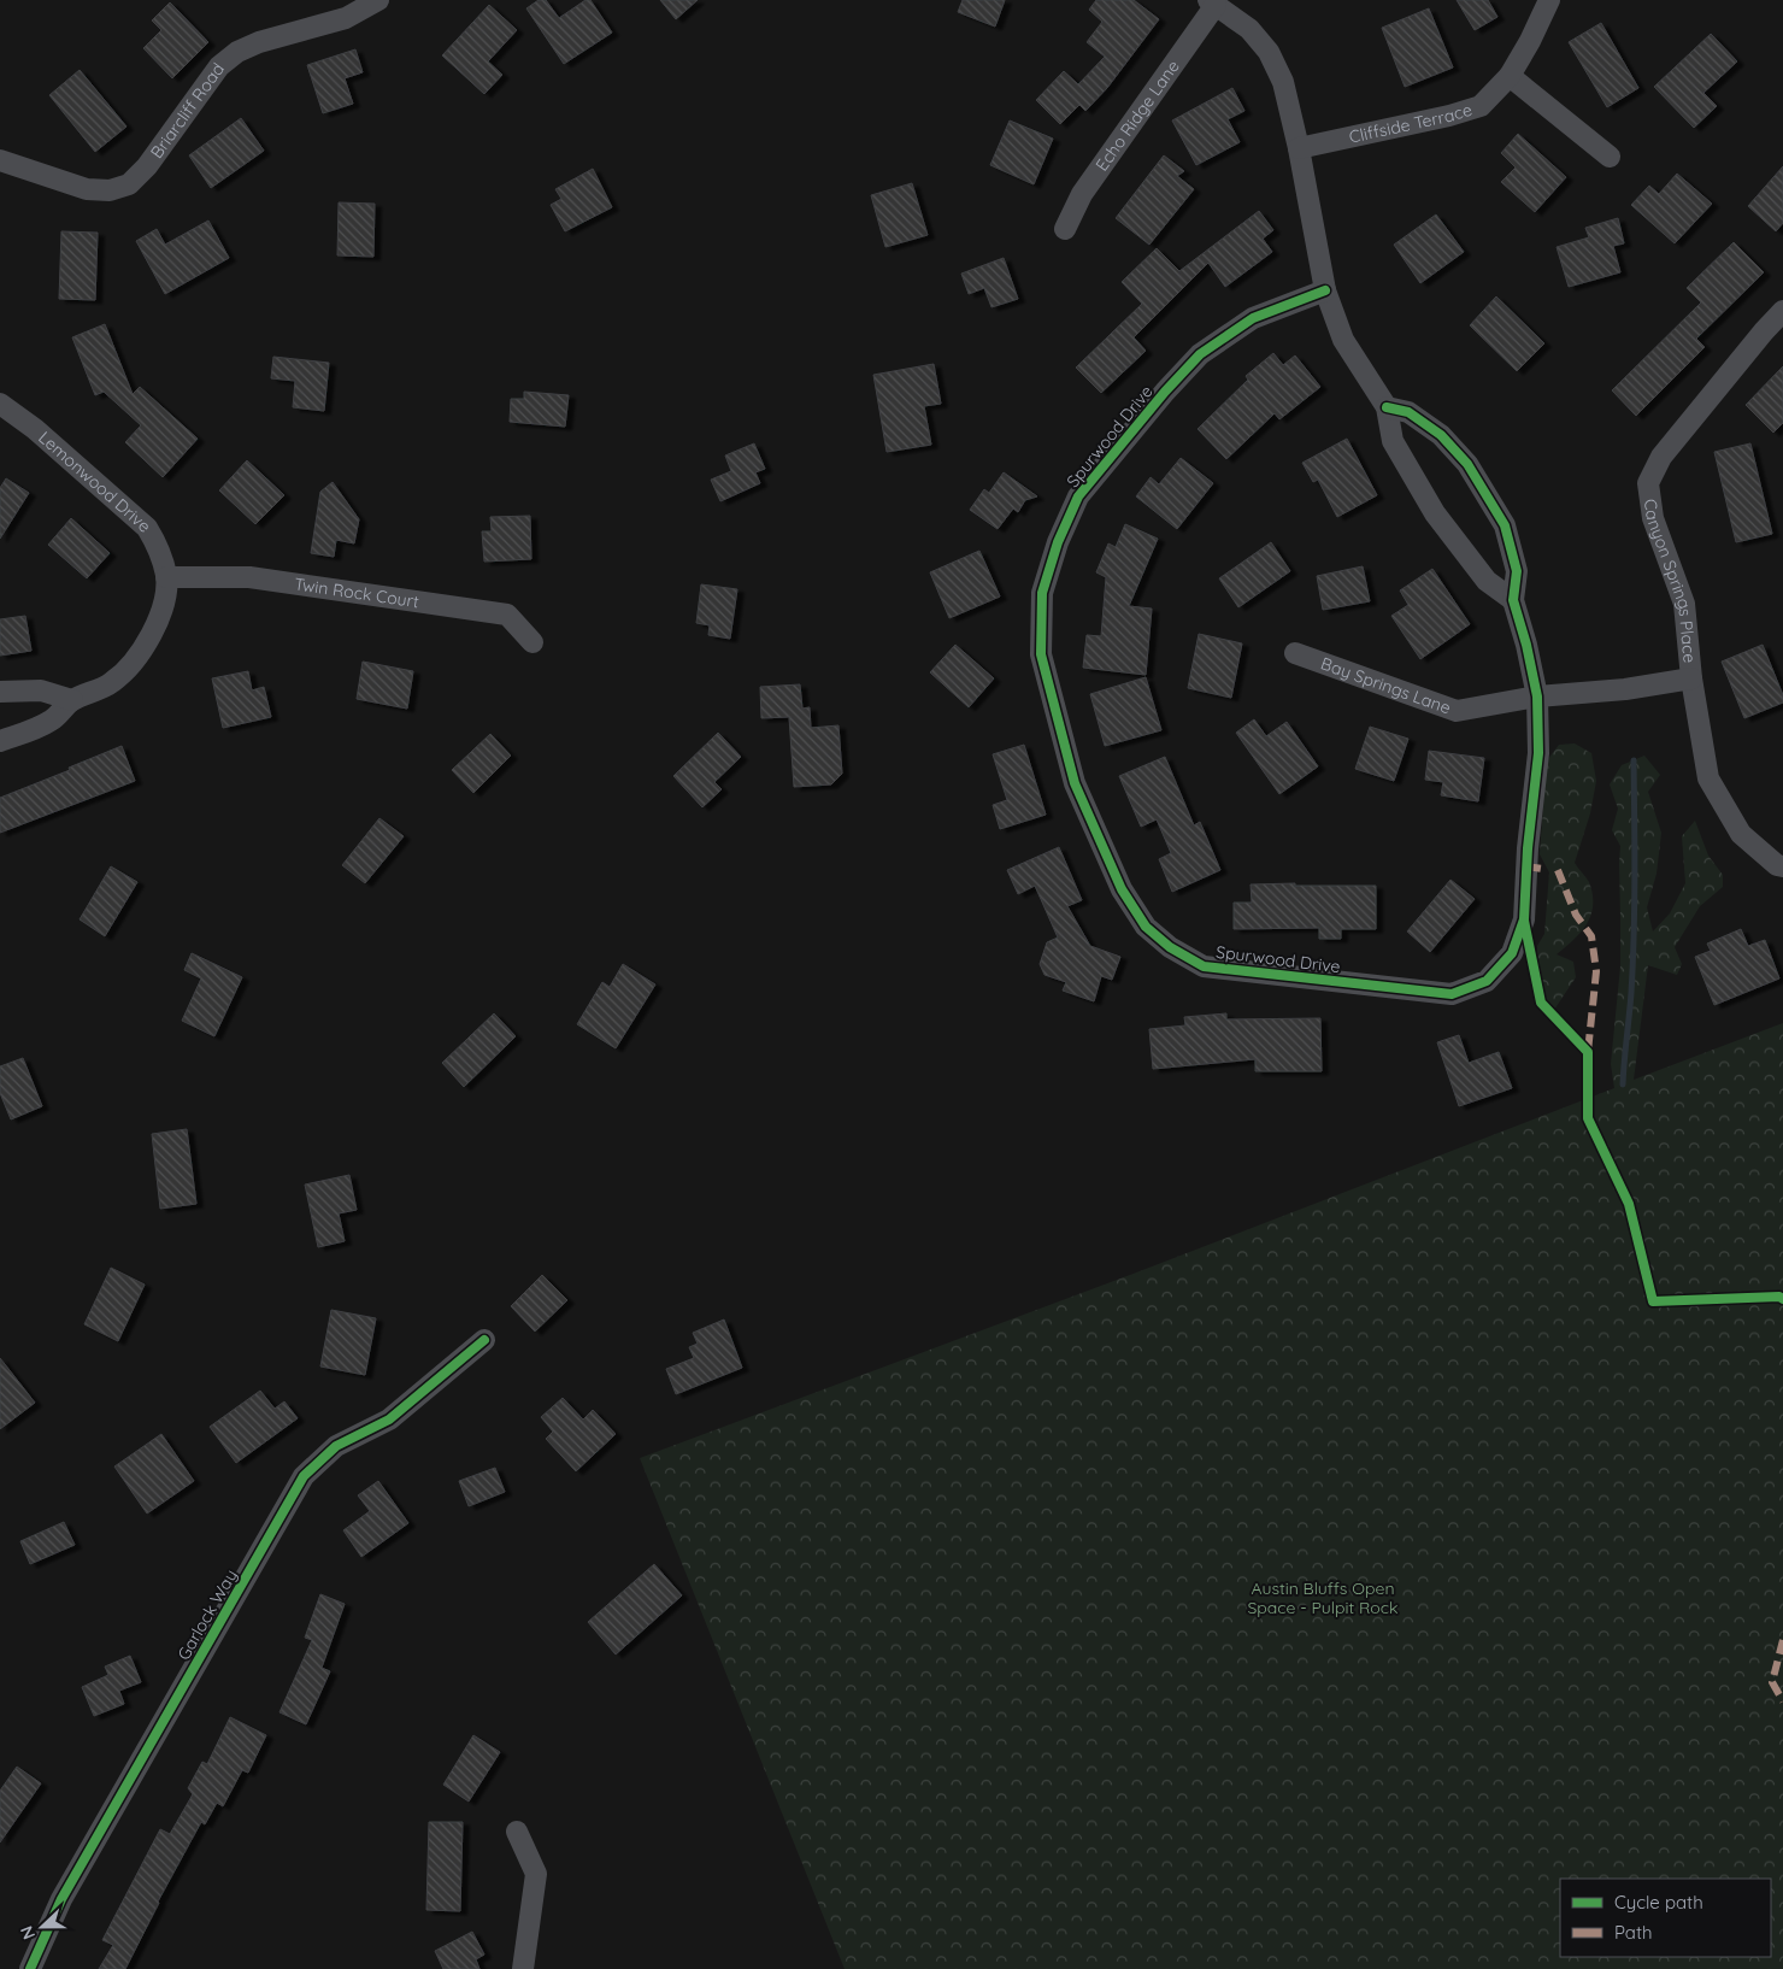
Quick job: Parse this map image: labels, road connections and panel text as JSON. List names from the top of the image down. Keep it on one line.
{"streets":{"street":["Briarcliff Road","Echo Ridge Lane","Cliffside Terrace","Spurwood Drive","Lemonwood Drive","Canyon Springs Place","Twin Rock Court","Bay Springs Lane","Garlock Way"]},"crossings":[["Spurwood Drive","Bay Springs Lane"],["Lemonwood Drive","Twin Rock Court"],["Canyon Springs Place","Bay Springs Lane"]],"parks":["Austin Bluffs Open Space - Pulpit Rock"],"legend":["Cycle path","Path"],"north":"left"}
